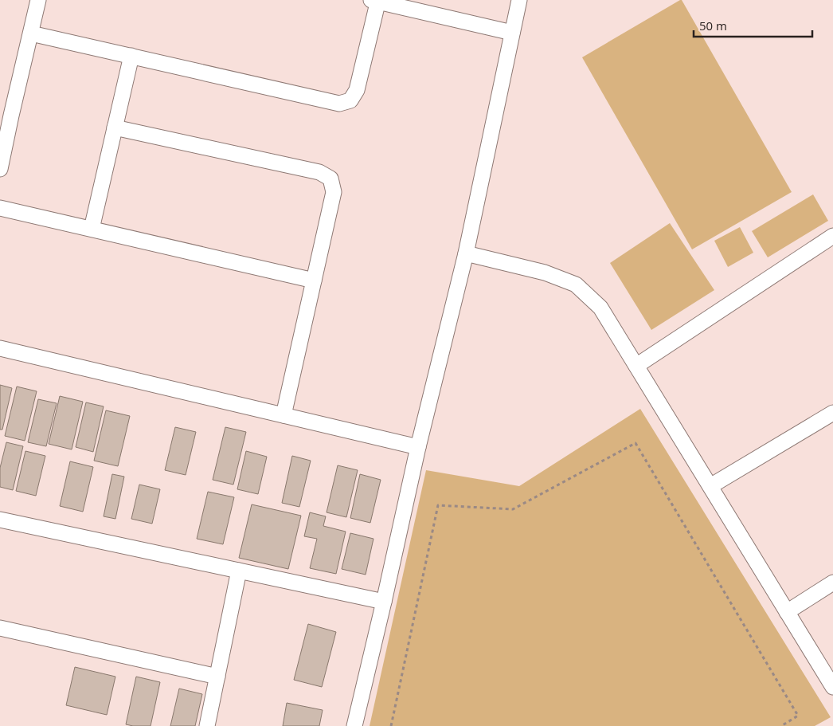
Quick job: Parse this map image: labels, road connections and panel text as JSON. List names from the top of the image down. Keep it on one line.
{"scale_bar":"50 m"}
